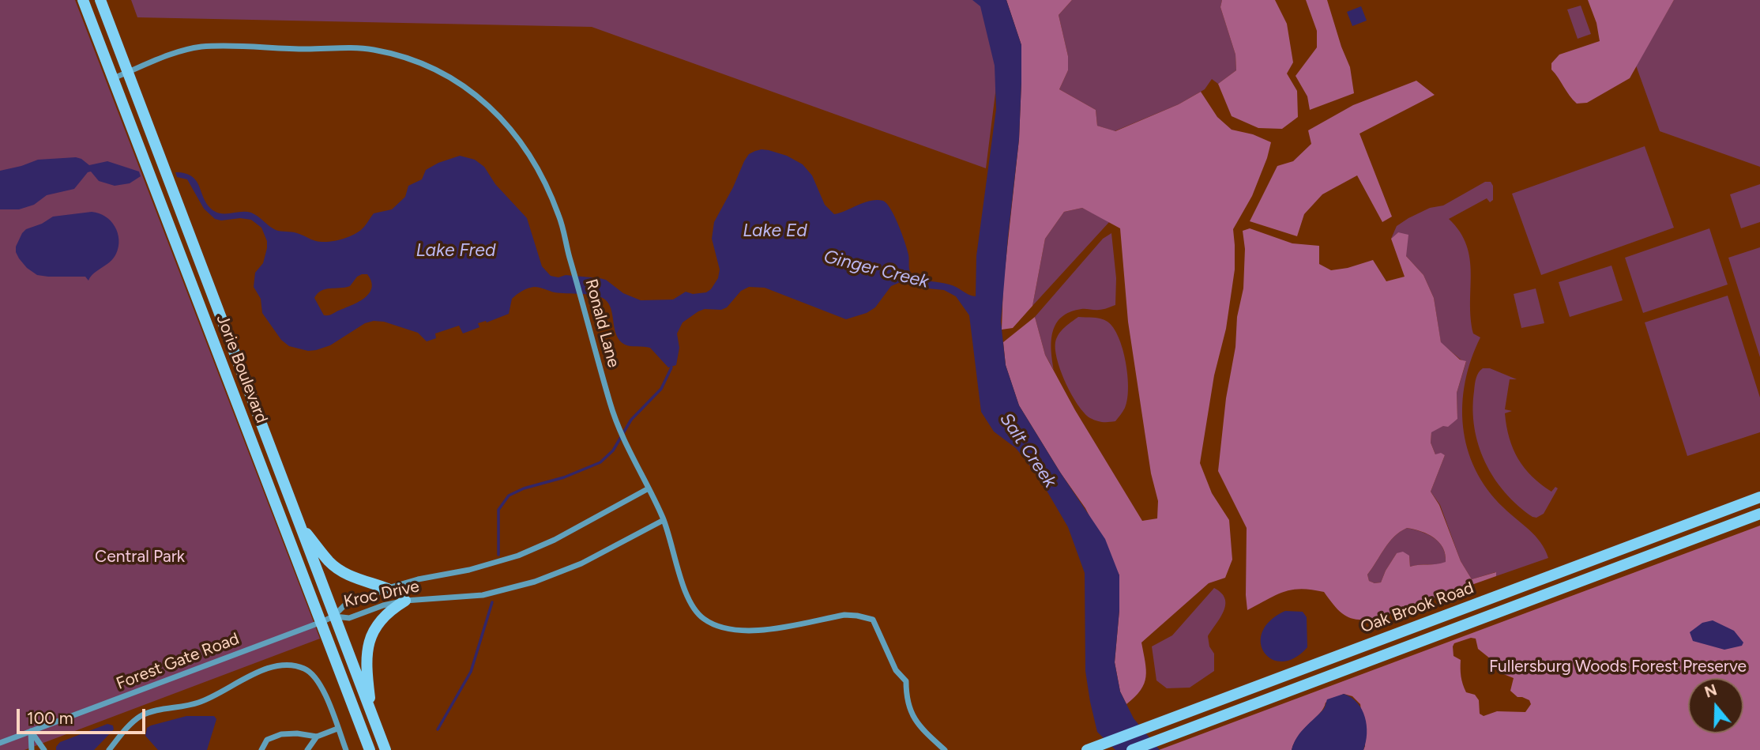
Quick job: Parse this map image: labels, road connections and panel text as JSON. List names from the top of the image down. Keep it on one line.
{"streets":{"main road":["Jorie Boulevard","Oak Brook Road"],"street":["Ronald Lane","Kroc Drive","Forest Gate Road"]},"crossings":[["Ronald Lane","Jorie Boulevard"],["Ronald Lane","Kroc Drive"],["Jorie Boulevard","Kroc Drive"],["Jorie Boulevard","Forest Gate Road"],["Kroc Drive","Forest Gate Road"]],"water":["Lake Ed","Lake Fred","Ginger Creek","Salt Creek"],"parks":["Central Park","Fullersburg Woods Forest Preserve"],"scale_bar":"100 m","north":"top"}
